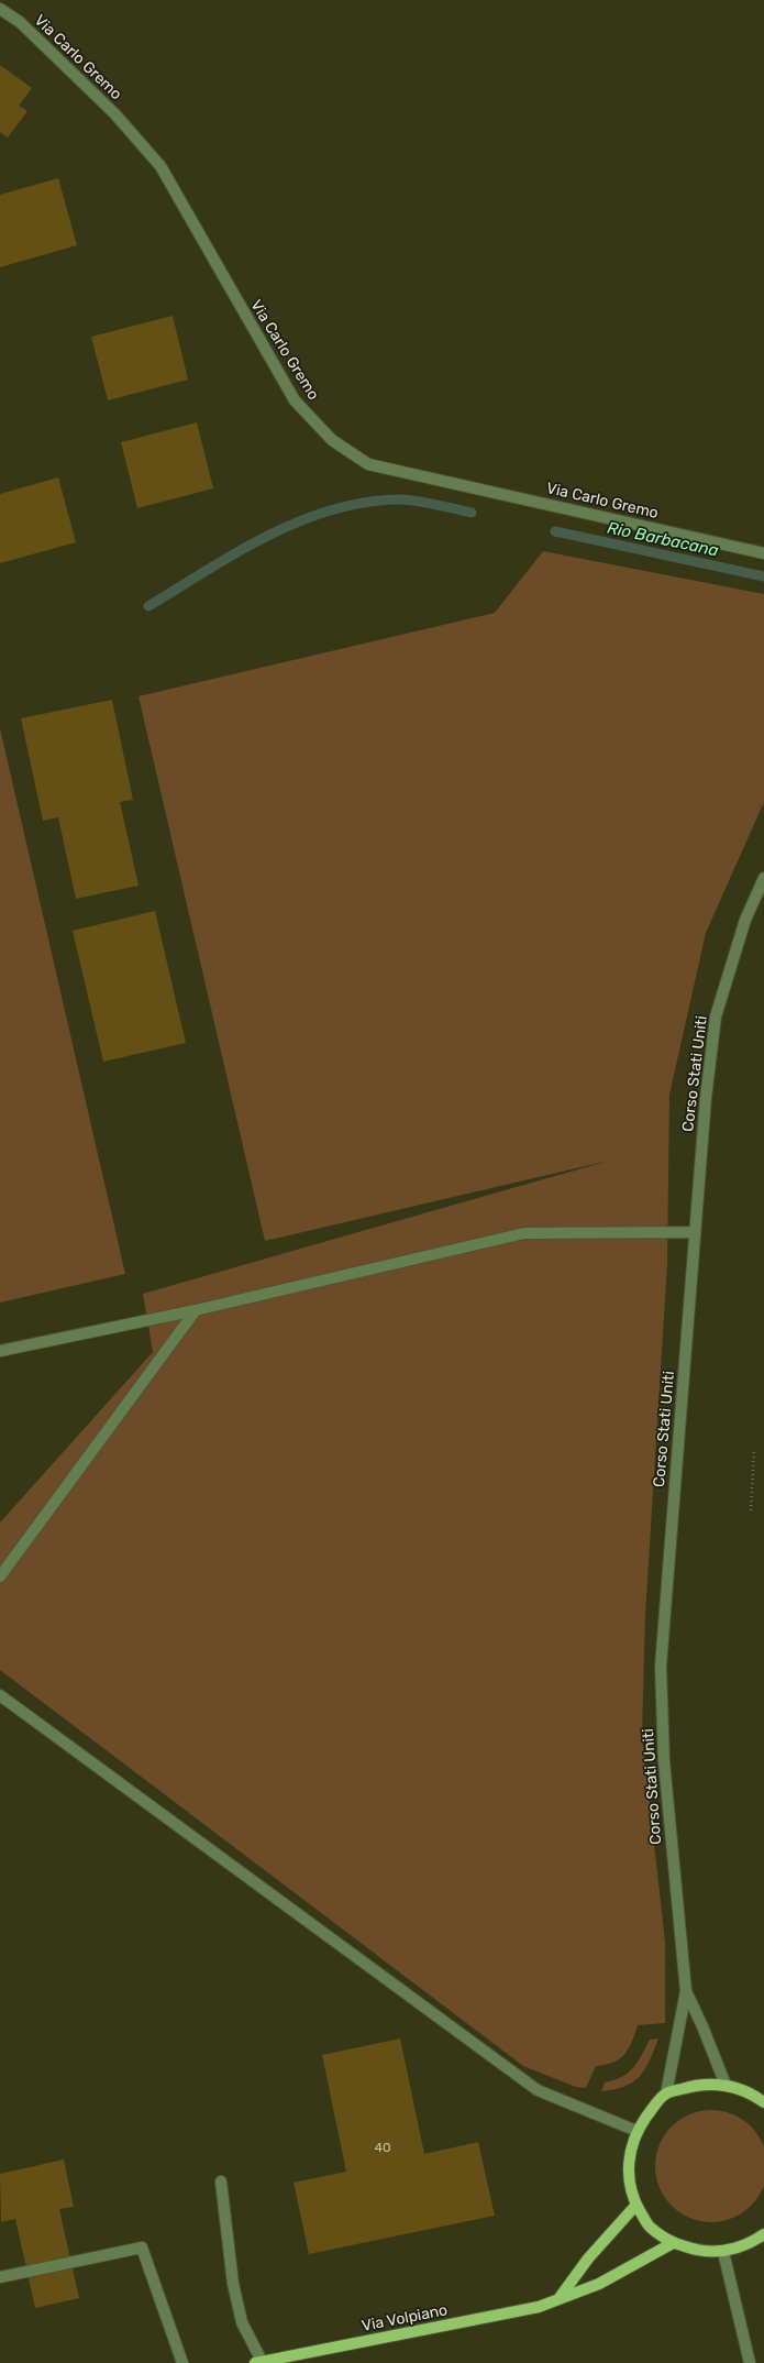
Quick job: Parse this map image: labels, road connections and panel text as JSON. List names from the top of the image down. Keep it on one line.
{"streets":{"main road":["Via Volpiano"],"street":["Via Carlo Gremo","Corso Stati Uniti"]},"water":["Rio Barbacana"],"house_numbers":["40"]}
